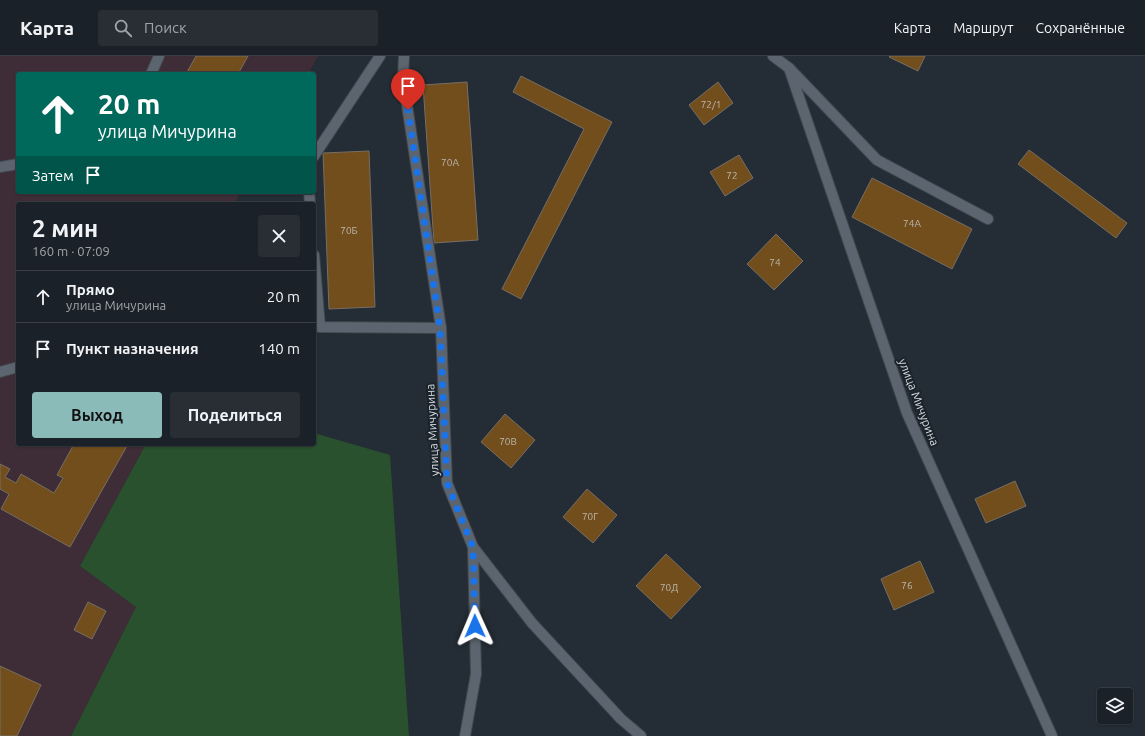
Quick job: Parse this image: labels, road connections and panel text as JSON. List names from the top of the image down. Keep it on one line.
{"streets":{"street":["улица Мичурина"]},"house_numbers":["72/1","70А","72","74А","70Б","74","70В","70Г","76","70Д"],"page":{"header":"Карта","search":"Поиск","nav":["Карта","Маршрут","Сохранённые"],"turn":["20 m","улица Мичурина"],"then":"Затем","heading":["2 мин","160 m · 07:09"],"list":[{"name":"Прямо","note":"улица Мичурина","value":"20 m"},{"name":"Пункт назначения","value":"140 m"}],"buttons":["Выход","Поделиться"]}}
